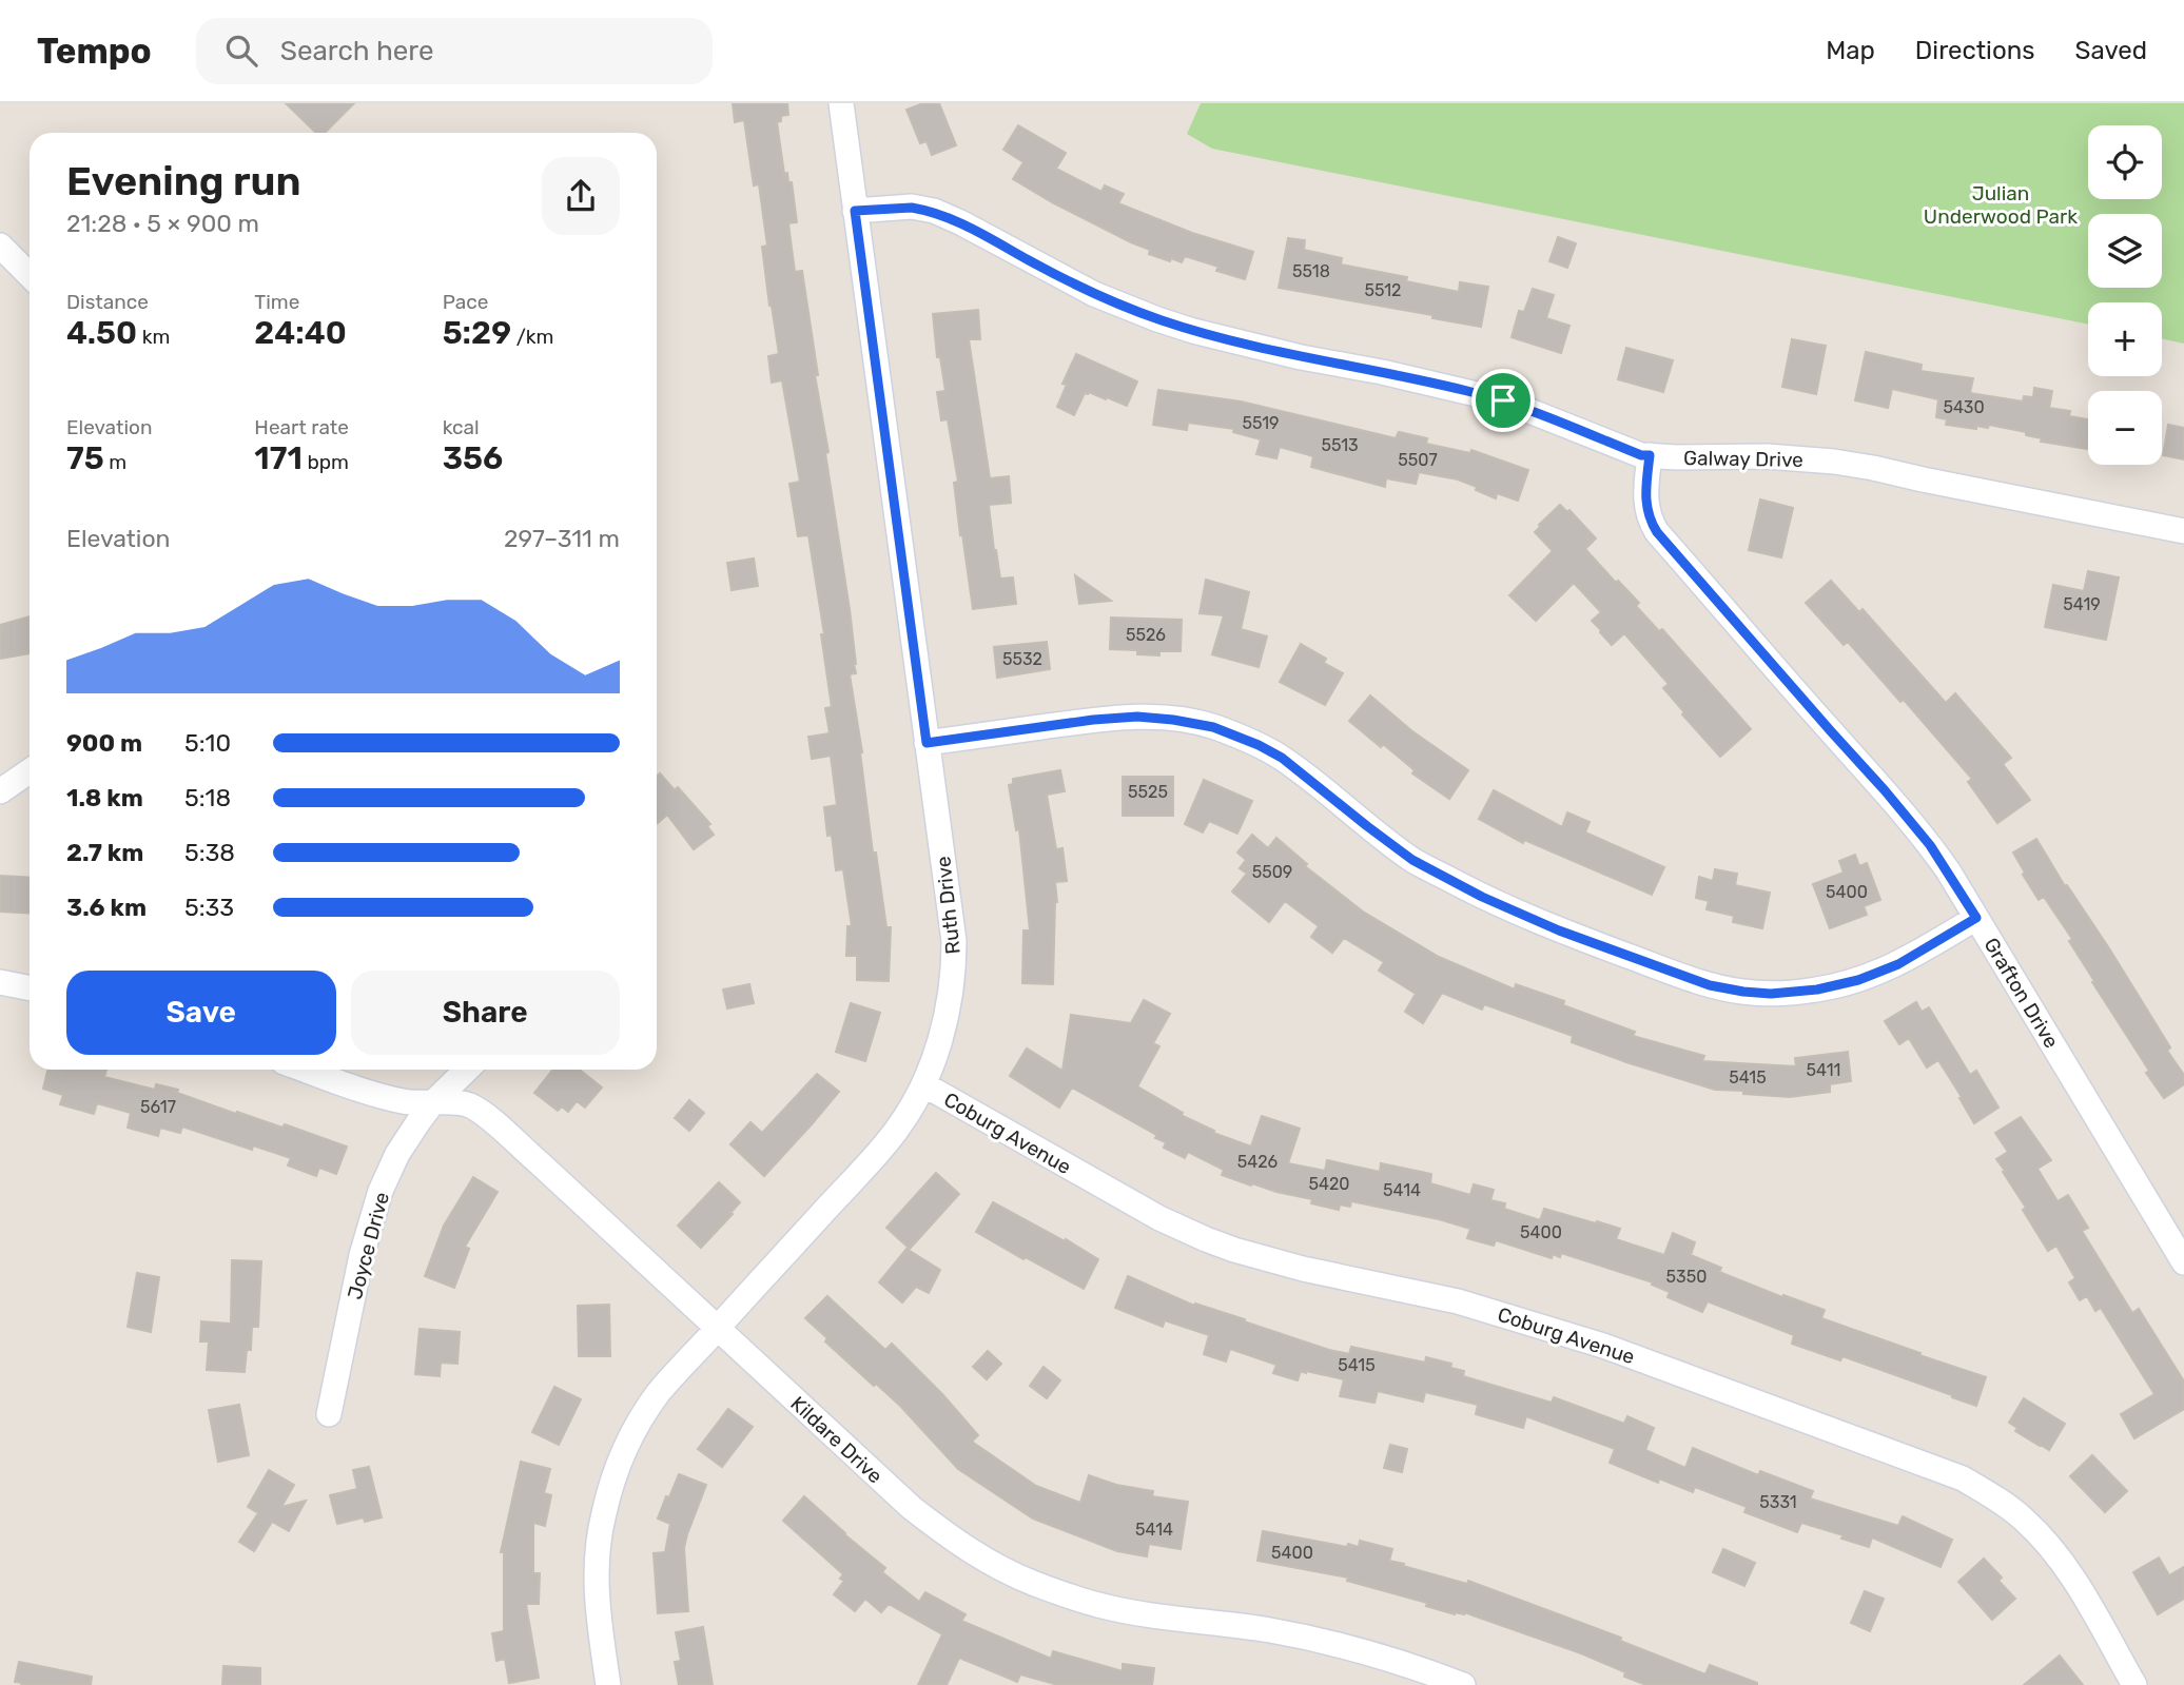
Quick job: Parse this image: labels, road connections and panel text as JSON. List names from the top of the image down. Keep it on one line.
{"streets":{"street":["Galway Drive","Ruth Drive","Grafton Drive","Coburg Avenue","Joyce Drive","Kildare Drive"]},"crossings":[["Galway Drive","Ruth Drive"],["Galway Drive","Grafton Drive"],["Ruth Drive","Coburg Avenue"],["Ruth Drive","Kildare Drive"],["Joyce Drive","Kildare Drive"]],"parks":["Julian Underwood Park"],"house_numbers":["5518","5512","5430","5519","5513","5507","5419","5526","5532","5525","5509","5400","5411","5415","5617","5426","5420","5414","5400","5350","5415","5331","5414","5400"],"page":{"header":"Tempo","search":"Search here","nav":["Map","Directions","Saved"],"map_buttons":["+","−"],"heading":["Evening run","21:28 · 5 × 900 m"],"stats":[["Distance","4.50 km"],["Time","24:40"],["Pace","5:29 /km"],["Elevation","75 m"],["Heart rate","171 bpm"],["kcal","356"]],"chart":["Elevation","297–311 m"],"list":[{"name":"900 m","note":"5:10"},{"name":"1.8 km","note":"5:18"},{"name":"2.7 km","note":"5:38"},{"name":"3.6 km","note":"5:33"}],"buttons":["Save","Share"]}}
